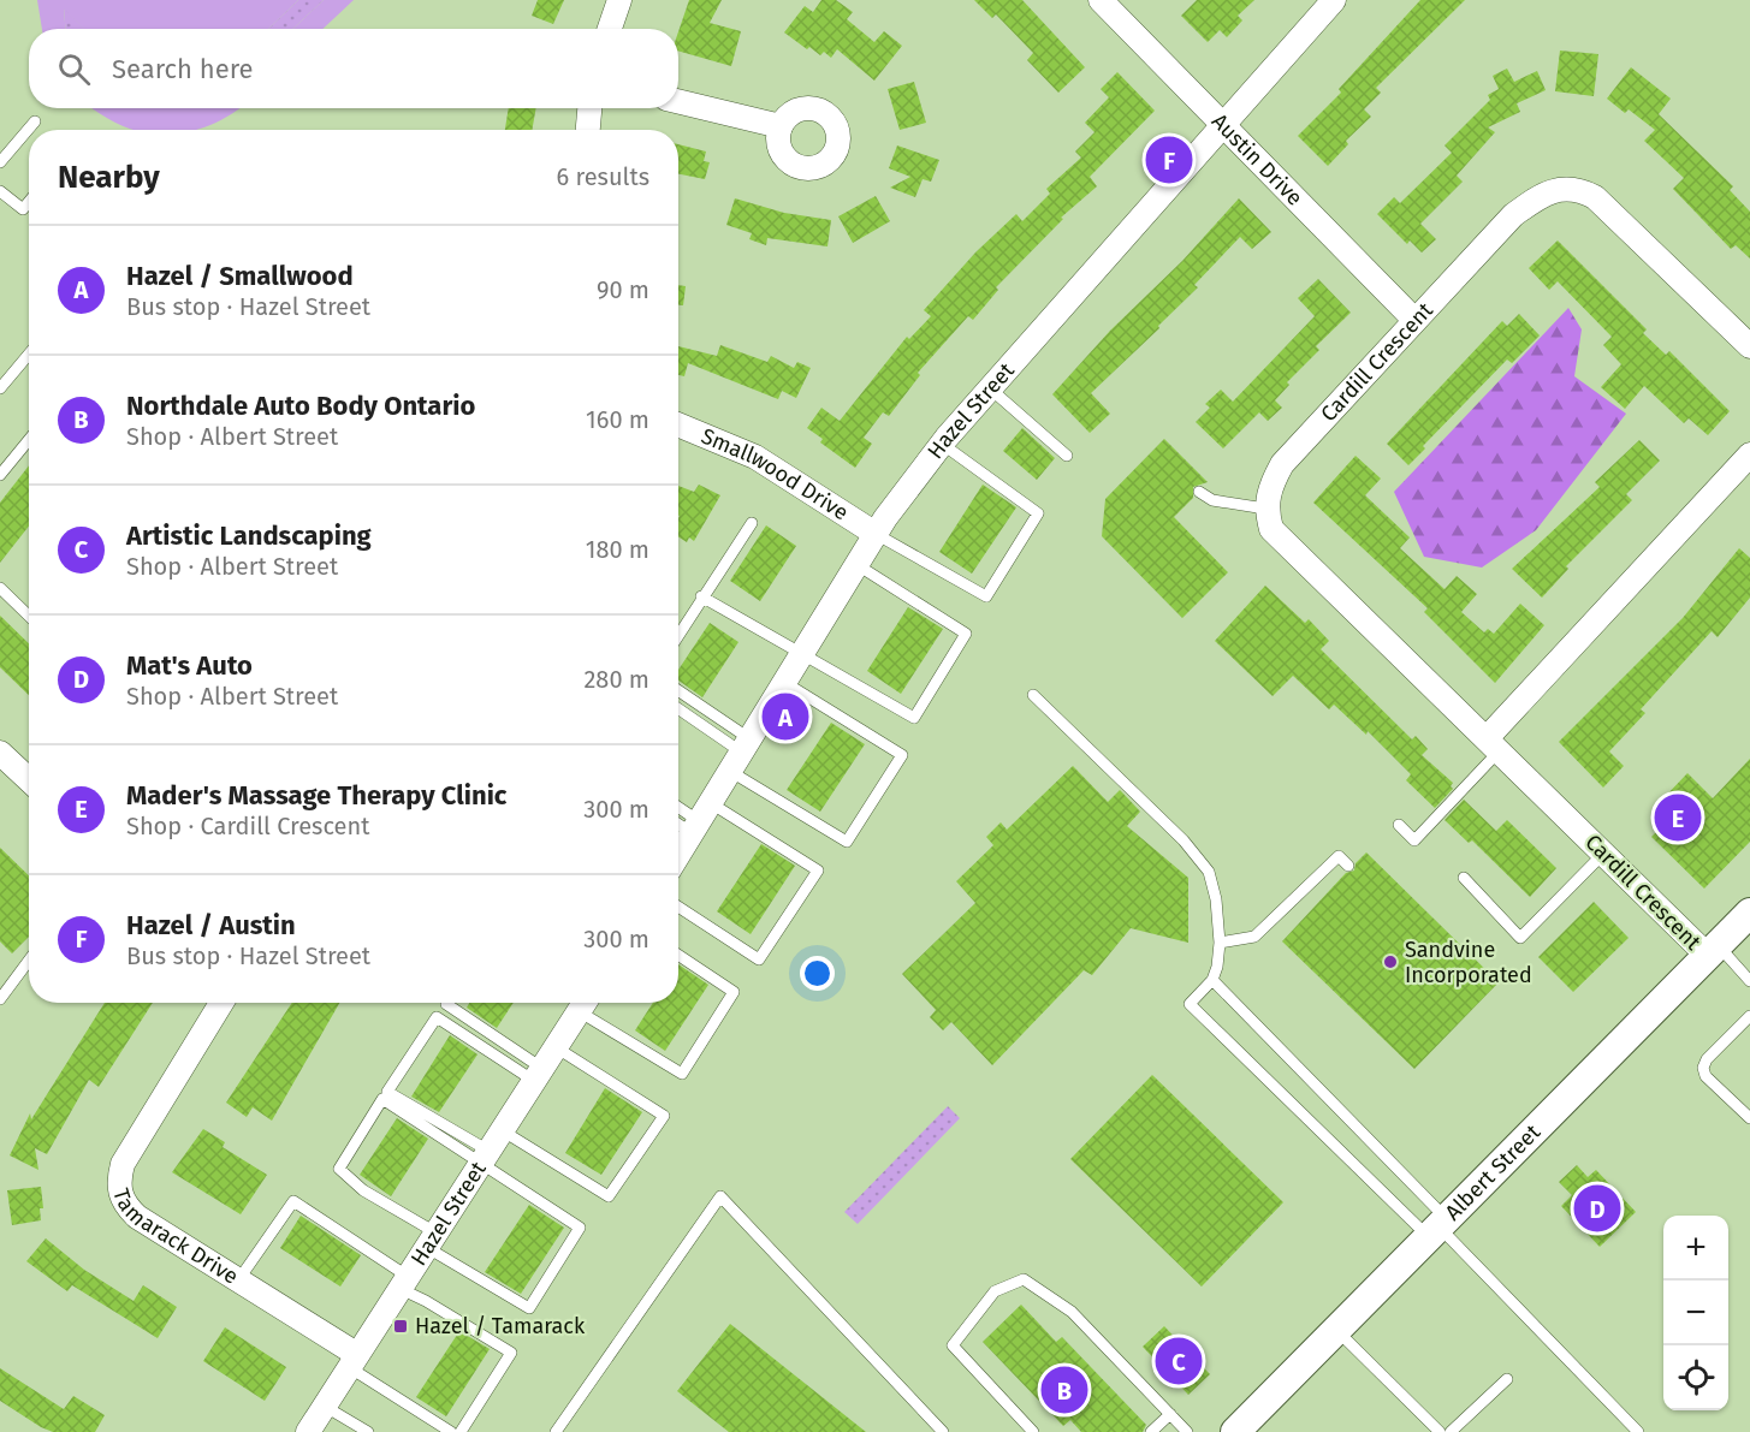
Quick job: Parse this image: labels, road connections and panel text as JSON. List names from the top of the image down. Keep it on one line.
{"streets":{"street":["Austin Drive","Cardill Crescent","Hazel Street","Smallwood Drive","Albert Street","Tamarack Drive"]},"crossings":[["Austin Drive","Cardill Crescent"],["Austin Drive","Hazel Street"],["Cardill Crescent","Albert Street"],["Hazel Street","Smallwood Drive"],["Hazel Street","Tamarack Drive"]],"places":{"other":["Sandvine Incorporated"],"transit":["Hazel / Tamarack"]},"page":{"search":"Search here","heading":["Nearby","6 results"],"pins":["F","A","E","D","C","B"],"list":[{"mark":"A","name":"Hazel / Smallwood","note":"Bus stop · Hazel Street","value":"90 m"},{"mark":"B","name":"Northdale Auto Body Ontario","note":"Shop · Albert Street","value":"160 m"},{"mark":"C","name":"Artistic Landscaping","note":"Shop · Albert Street","value":"180 m"},{"mark":"D","name":"Mat's Auto","note":"Shop · Albert Street","value":"280 m"},{"mark":"E","name":"Mader's Massage Therapy Clinic","note":"Shop · Cardill Crescent","value":"300 m"},{"mark":"F","name":"Hazel / Austin","note":"Bus stop · Hazel Street","value":"300 m"}],"map_buttons":["+","−"]}}
